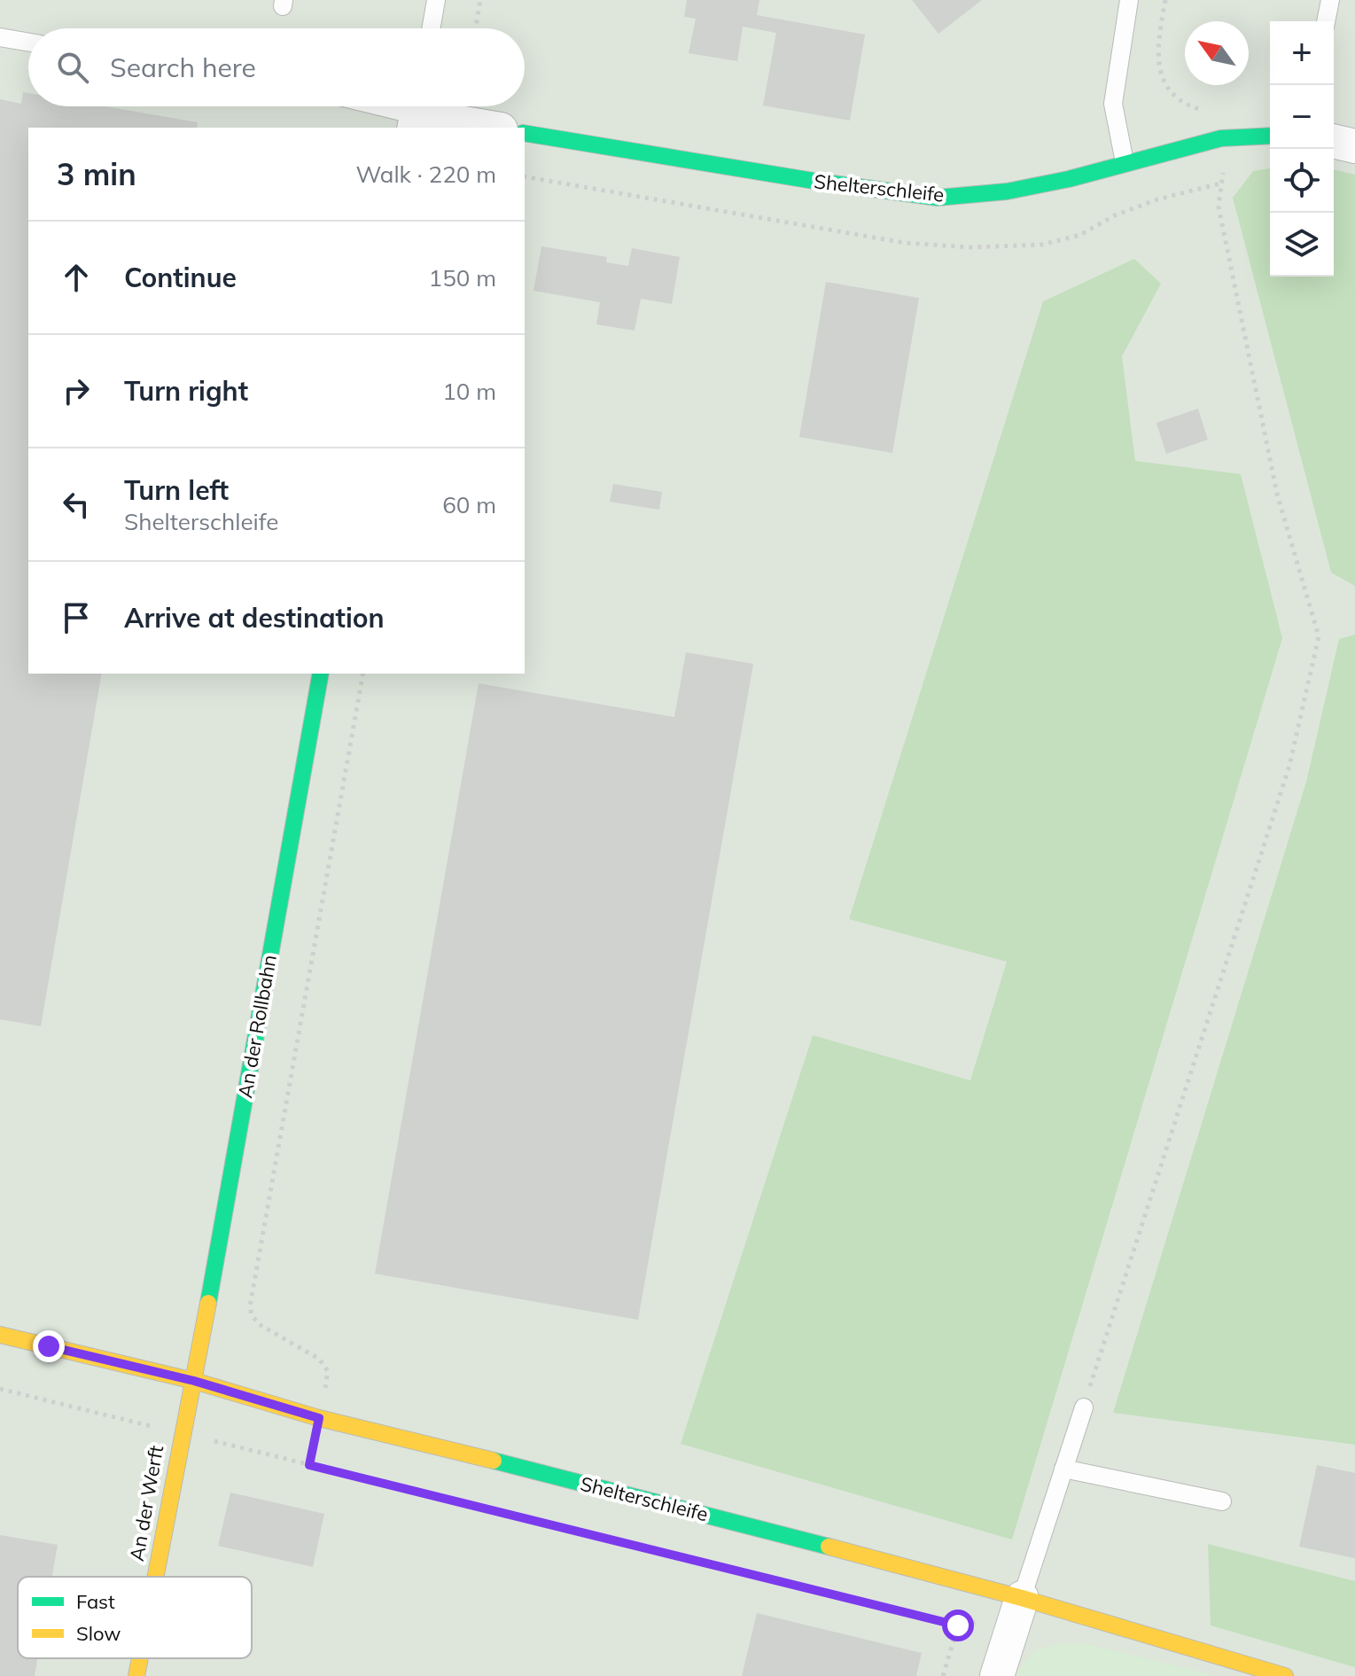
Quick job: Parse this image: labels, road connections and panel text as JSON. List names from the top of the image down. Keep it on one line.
{"streets":{"street":["Shelterschleife","An der Rollbahn","An der Werft"]},"crossings":[["Shelterschleife","An der Rollbahn"],["Shelterschleife","An der Werft"],["An der Rollbahn","An der Werft"]],"legend":["Fast","Slow"],"north":"top left","page":{"map_buttons":["+","−"],"search":"Search here","heading":["3 min","Walk · 220 m"],"list":[["Continue","150 m"],["Turn right","10 m"],["Turn left","Shelterschleife","60 m"],"Arrive at destination"]}}
